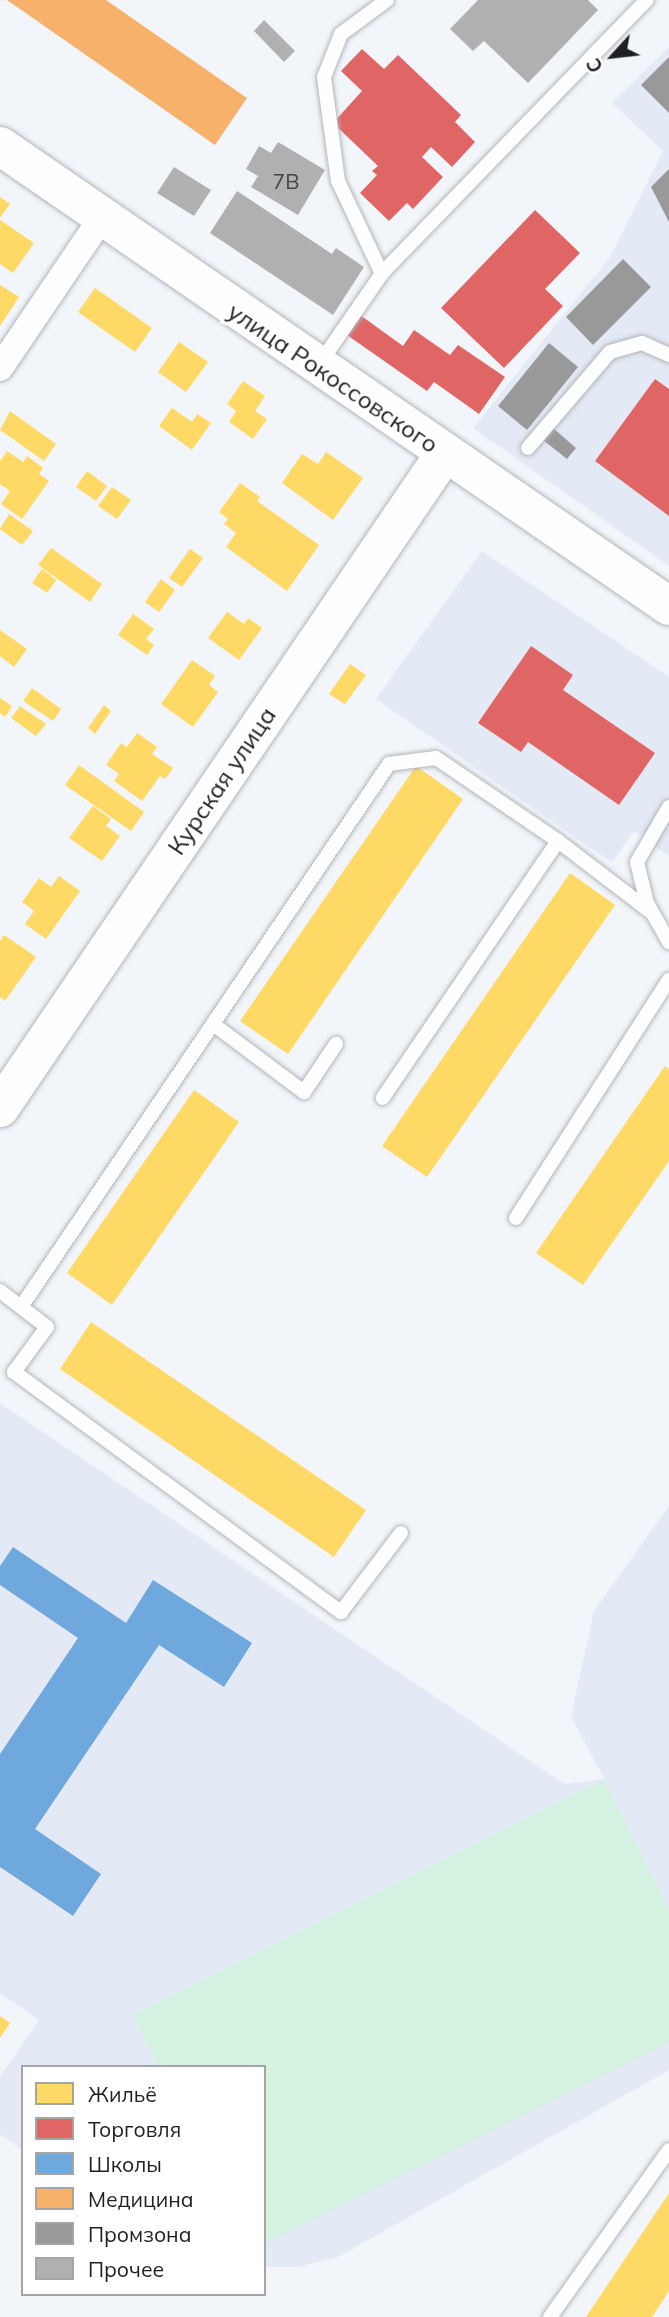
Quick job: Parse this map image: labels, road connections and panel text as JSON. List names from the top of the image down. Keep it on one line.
{"streets":{"main road":["улица Рокоссовского","Курская улица"]},"crossings":[["улица Рокоссовского","Курская улица"]],"house_numbers":["7В"],"legend":["Жильё","Торговля","Школы","Медицина","Промзона","Прочее"],"north":"bottom left"}
